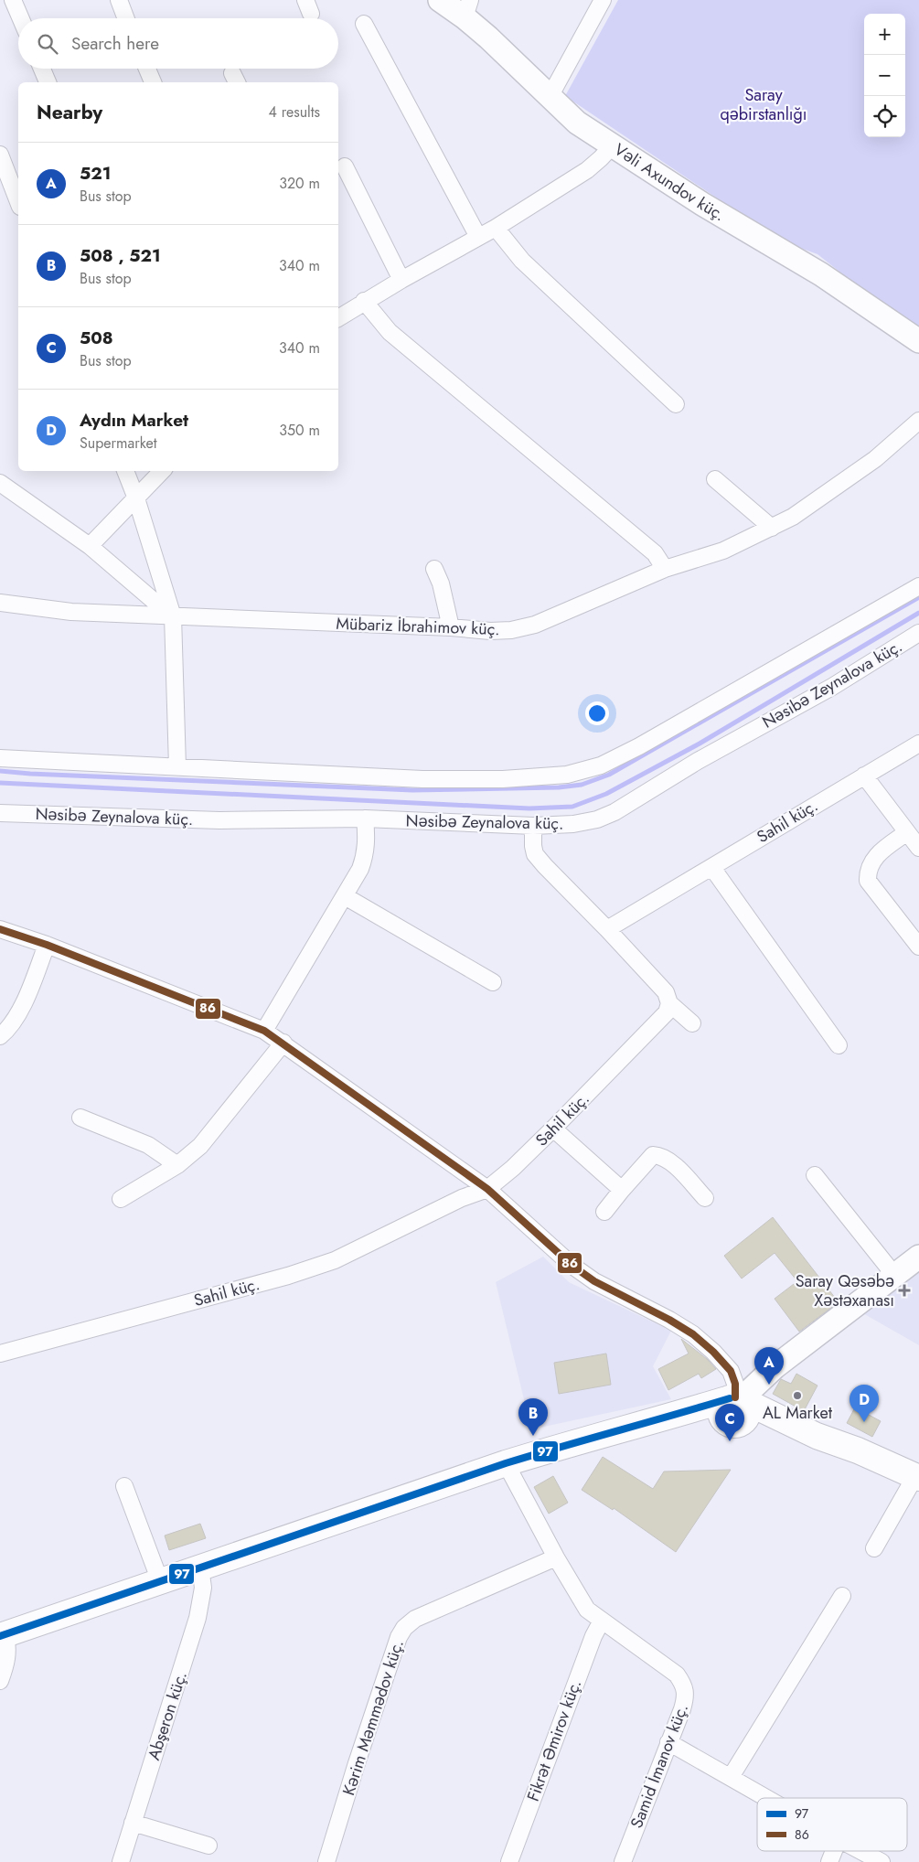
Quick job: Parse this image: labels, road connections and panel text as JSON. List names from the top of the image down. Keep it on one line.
{"streets":{"street":["Vəli Axundov küç.","Mübariz İbrahimov küç.","Nəsibə Zeynalova küç.","Sahil küç.","Abşeron küç.","Kərim Məmmədov küç.","Fikrət Əmirov küç.","Samid İmanov küç."]},"crossings":[["Kərim Məmmədov küç.","Samid İmanov küç."],["Fikrət Əmirov küç.","Samid İmanov küç."]],"parks":["Saray qəbirstanlığı"],"places":{"health":["Saray Qəsəbə Xəstəxanası"],"other":["AL Market"]},"lines":["transit line 86","transit line 97"],"legend":["97","86"],"page":{"map_buttons":["+","−"],"search":"Search here","heading":["Nearby","4 results"],"list":[{"mark":"A","name":"521","note":"Bus stop","value":"320 m"},{"mark":"B","name":"508 , 521","note":"Bus stop","value":"340 m"},{"mark":"C","name":"508","note":"Bus stop","value":"340 m"},{"mark":"D","name":"Aydın Market","note":"Supermarket","value":"350 m"}],"pins":["A","D","B","C"]}}
